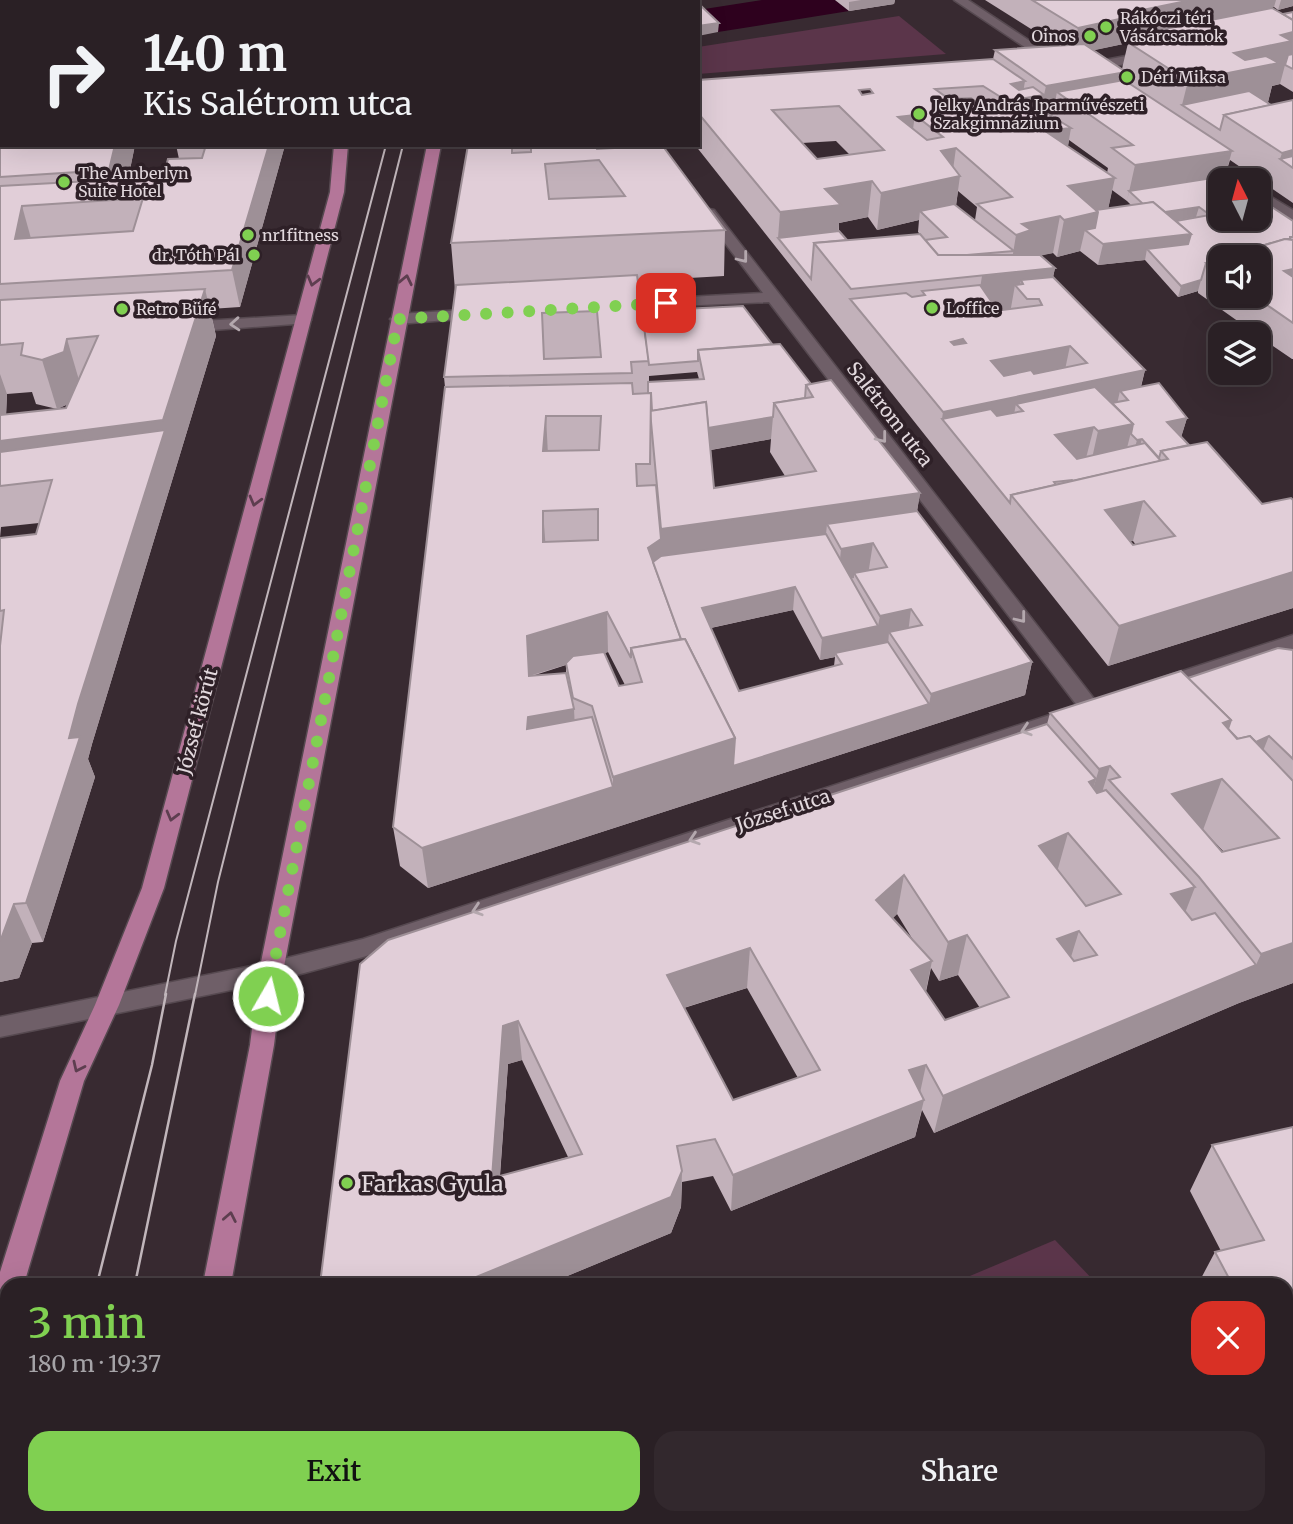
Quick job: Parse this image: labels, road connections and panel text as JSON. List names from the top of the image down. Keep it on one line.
{"streets":{"main road":["József körút"],"street":["Salétrom utca","József utca"]},"crossings":[["Salétrom utca","József utca"],["József körút","József utca"]],"one_way":["Salétrom utca","József utca"],"places":["Rákóczi téri Vásárcsarnok","Oinos","Déri Miksa","Jelky András Iparművészeti Szakgimnázium","The Amberlyn Suite Hotel","nr1fitness","dr. Tóth Pál","Loffice","Retro Büfé","Farkas Gyula"],"north":"top","page":{"turn":["140 m","Kis Salétrom utca"],"heading":["3 min","180 m · 19:37"],"buttons":["Exit","Share"]}}
